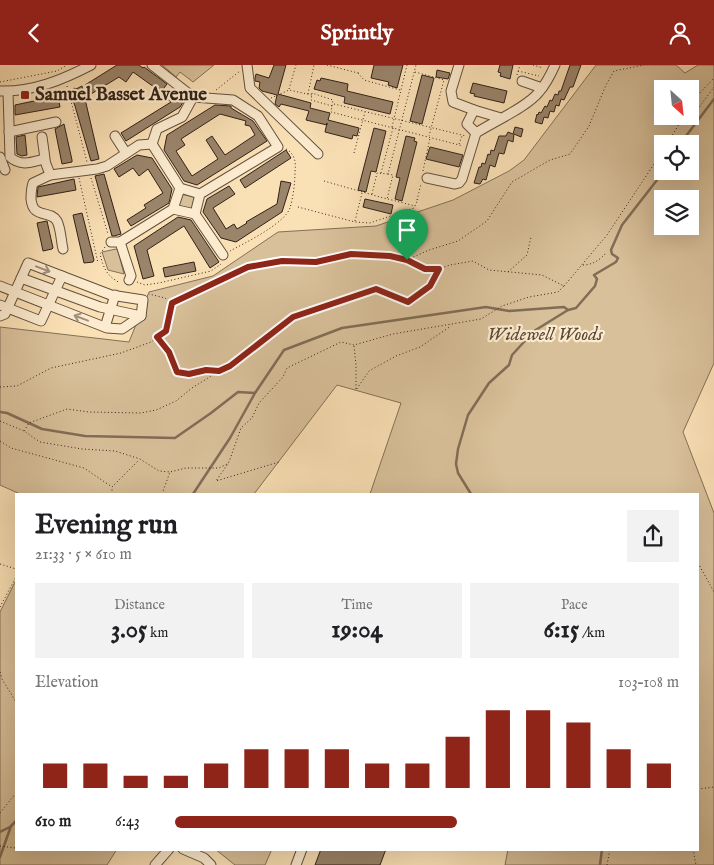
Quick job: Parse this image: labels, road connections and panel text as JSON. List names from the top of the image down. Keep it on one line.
{"parks":["Widewell Woods"],"places":{"transit":["Samuel Basset Avenue"]},"north":"bottom right","page":{"header":"Sprintly","heading":["Evening run","21:33 · 5 × 610 m"],"stats":[["Distance","3.05 km"],["Time","19:04"],["Pace","6:15 /km"]],"chart":["Elevation","103–108 m"],"list":[{"name":"610 m","note":"6:43"}]}}
